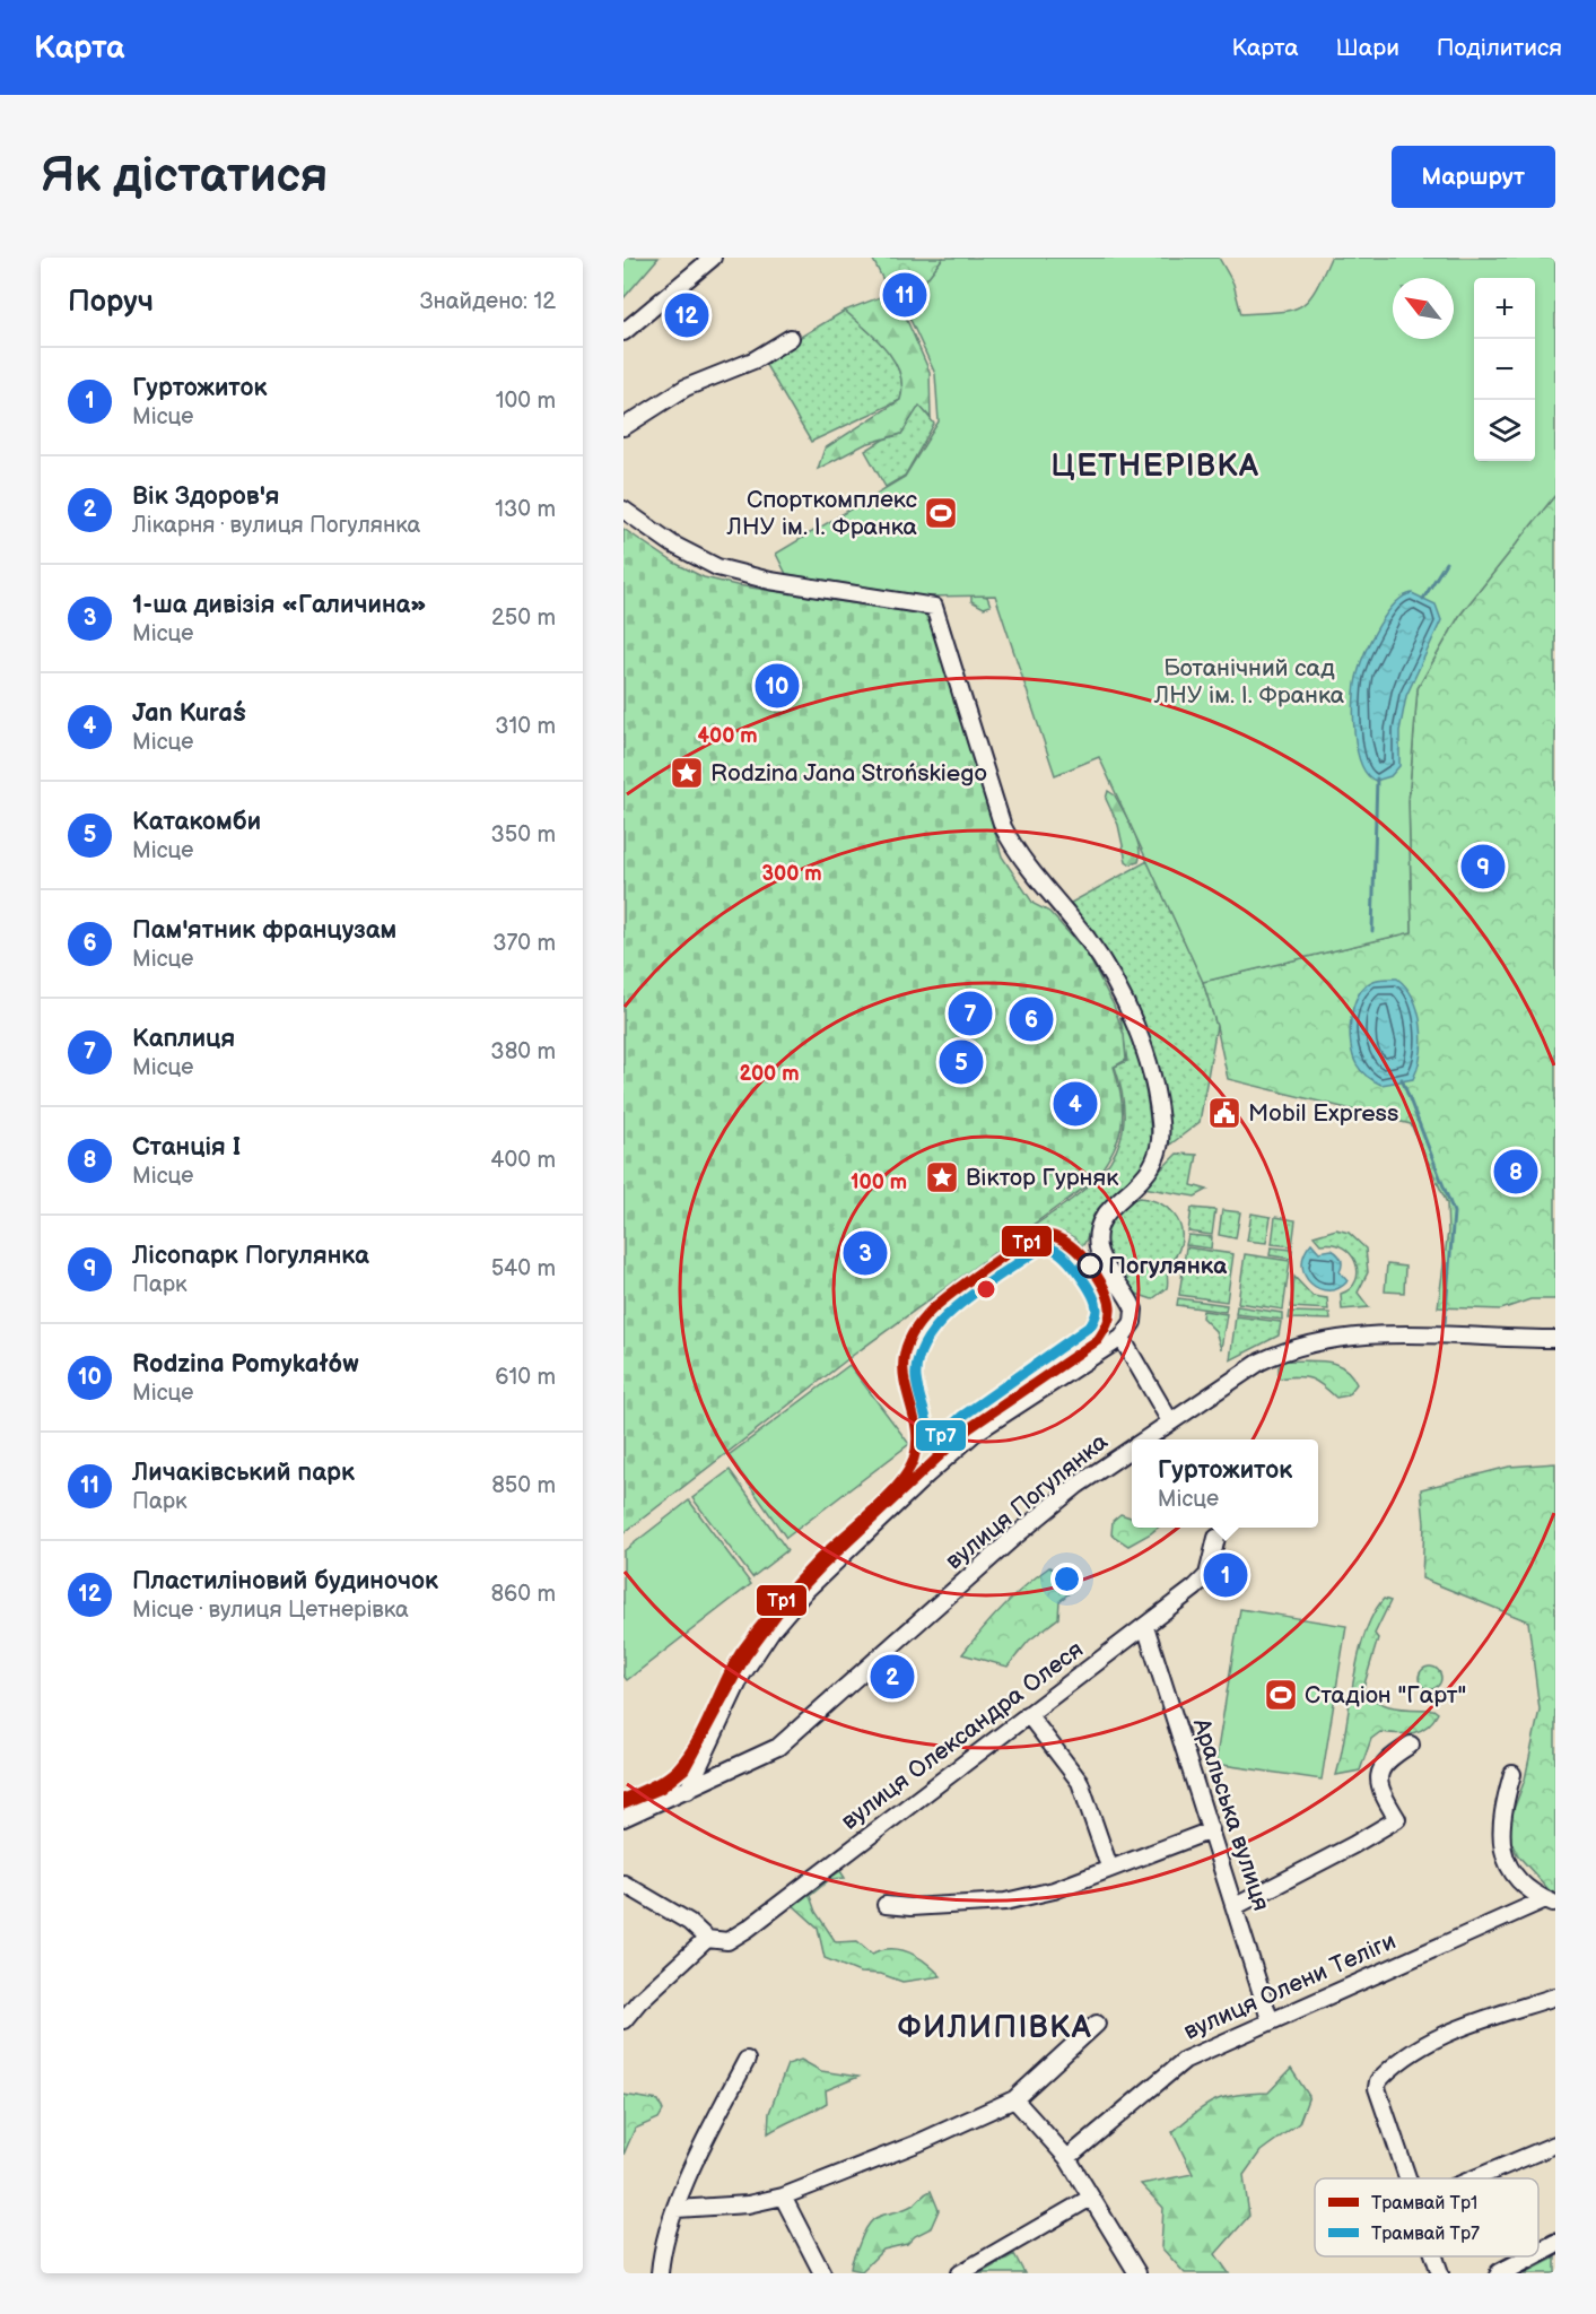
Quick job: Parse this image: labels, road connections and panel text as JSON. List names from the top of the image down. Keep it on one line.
{"streets":{"street":["вулиця Погулянка","вулиця Олександра Олеся","Аральська вулиця","вулиця Олени Теліги"]},"crossings":[["вулиця Олександра Олеся","Аральська вулиця"],["Аральська вулиця","вулиця Олени Теліги"]],"districts":["ЦЕТНЕРІВКА","ФИЛИПІВКА"],"parks":["Ботанічний сад ЛНУ ім. І. Франка"],"places":{"sports":["Спорткомплекс ЛНУ ім. І. Франка","Стадіон \"Гарт\""],"place":["Rodzina Jana Strońskiego","Віктор Гурняк"],"public building":["Mobil Express"],"other":["Погулянка"]},"lines":["tram line Тр1","tram line Тр7"],"legend":["Трамвай Тр1","Трамвай Тр7"],"north":"top left","page":{"header":"Карта","nav":["Карта","Шари","Поділитися"],"buttons":"Маршрут","title":"Як дістатися","heading":["Поруч","Знайдено: 12"],"pins":["11","12","10","9","7","6","5","4","8","3","1","2"],"map_buttons":["+","−"],"list":[{"mark":"1","name":"Гуртожиток","note":"Місце","value":"100 m"},{"mark":"2","name":"Вік Здоров'я","note":"Лікарня · вулиця Погулянка","value":"130 m"},{"mark":"3","name":"1-ша дивізія «Галичина»","note":"Місце","value":"250 m"},{"mark":"4","name":"Jan Kuraś","note":"Місце","value":"310 m"},{"mark":"5","name":"Катакомби","note":"Місце","value":"350 m"},{"mark":"6","name":"Пам'ятник французам","note":"Місце","value":"370 m"},{"mark":"7","name":"Каплиця","note":"Місце","value":"380 m"},{"mark":"8","name":"Cтанція I","note":"Місце","value":"400 m"},{"mark":"9","name":"Лісопарк Погулянка","note":"Парк","value":"540 m"},{"mark":"10","name":"Rodzina Pomykałów","note":"Місце","value":"610 m"},{"mark":"11","name":"Личаківський парк","note":"Парк","value":"850 m"},{"mark":"12","name":"Пластиліновий будиночок","note":"Місце · вулиця Цетнерівка","value":"860 m"}],"popup":["Гуртожиток","Місце"]},"rings":["400 m","300 m","200 m","100 m"]}
